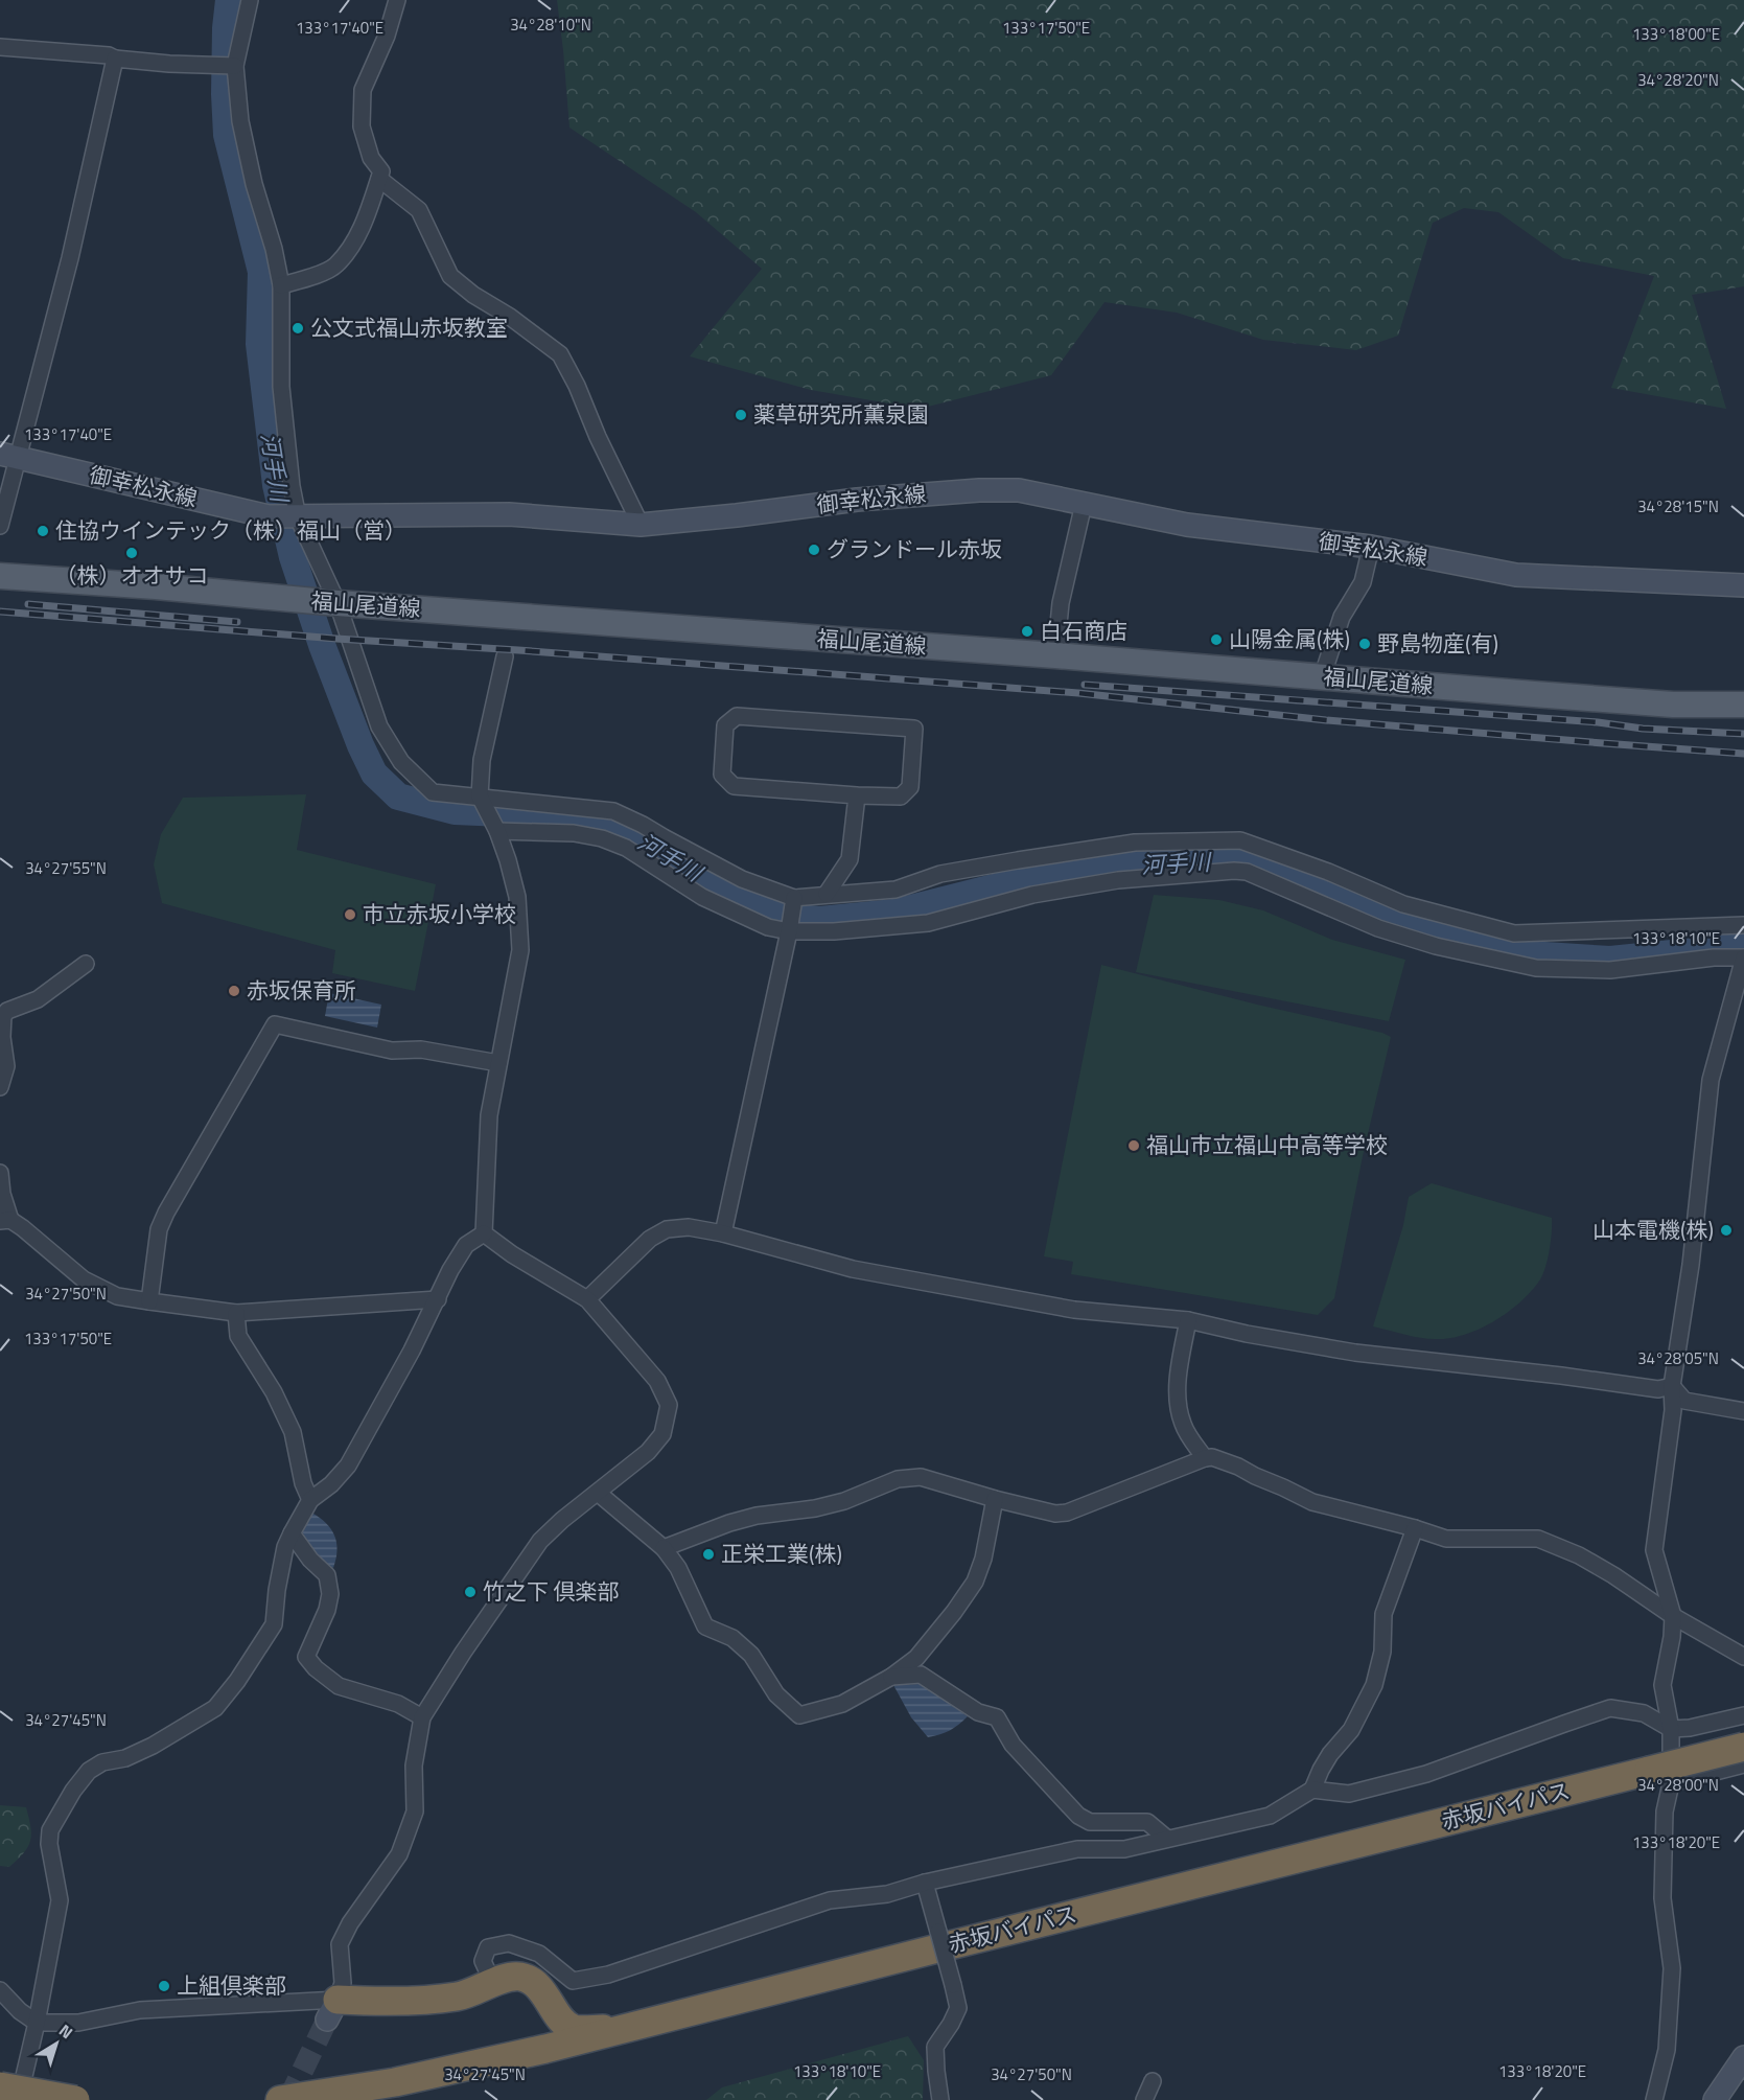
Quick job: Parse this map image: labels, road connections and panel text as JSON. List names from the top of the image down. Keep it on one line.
{"streets":{"highway":["赤坂バイパス"],"main road":["御幸松永線","福山尾道線"]},"water":["河手川"],"places":["公文式福山赤坂教室","薬草研究所薫泉園","住協ウインテック（株）福山（営）","グランドール赤坂","（株）オオサコ","白石商店","山陽金属(株)","野島物産(有)","市立赤坂小学校","赤坂保育所","福山市立福山中高等学校","山本電機(株)","正栄工業(株)","竹之下 倶楽部","上組倶楽部"],"north":"top right","coordinates":["34°28'10\"N","133°17'40\"E","133°17'50\"E","133°18'00\"E","34°28'20\"N","34°28'15\"N","34°27'55\"N","133°18'10\"E","34°27'50\"N","34°28'05\"N","34°27'45\"N","34°28'00\"N","133°18'20\"E"]}
